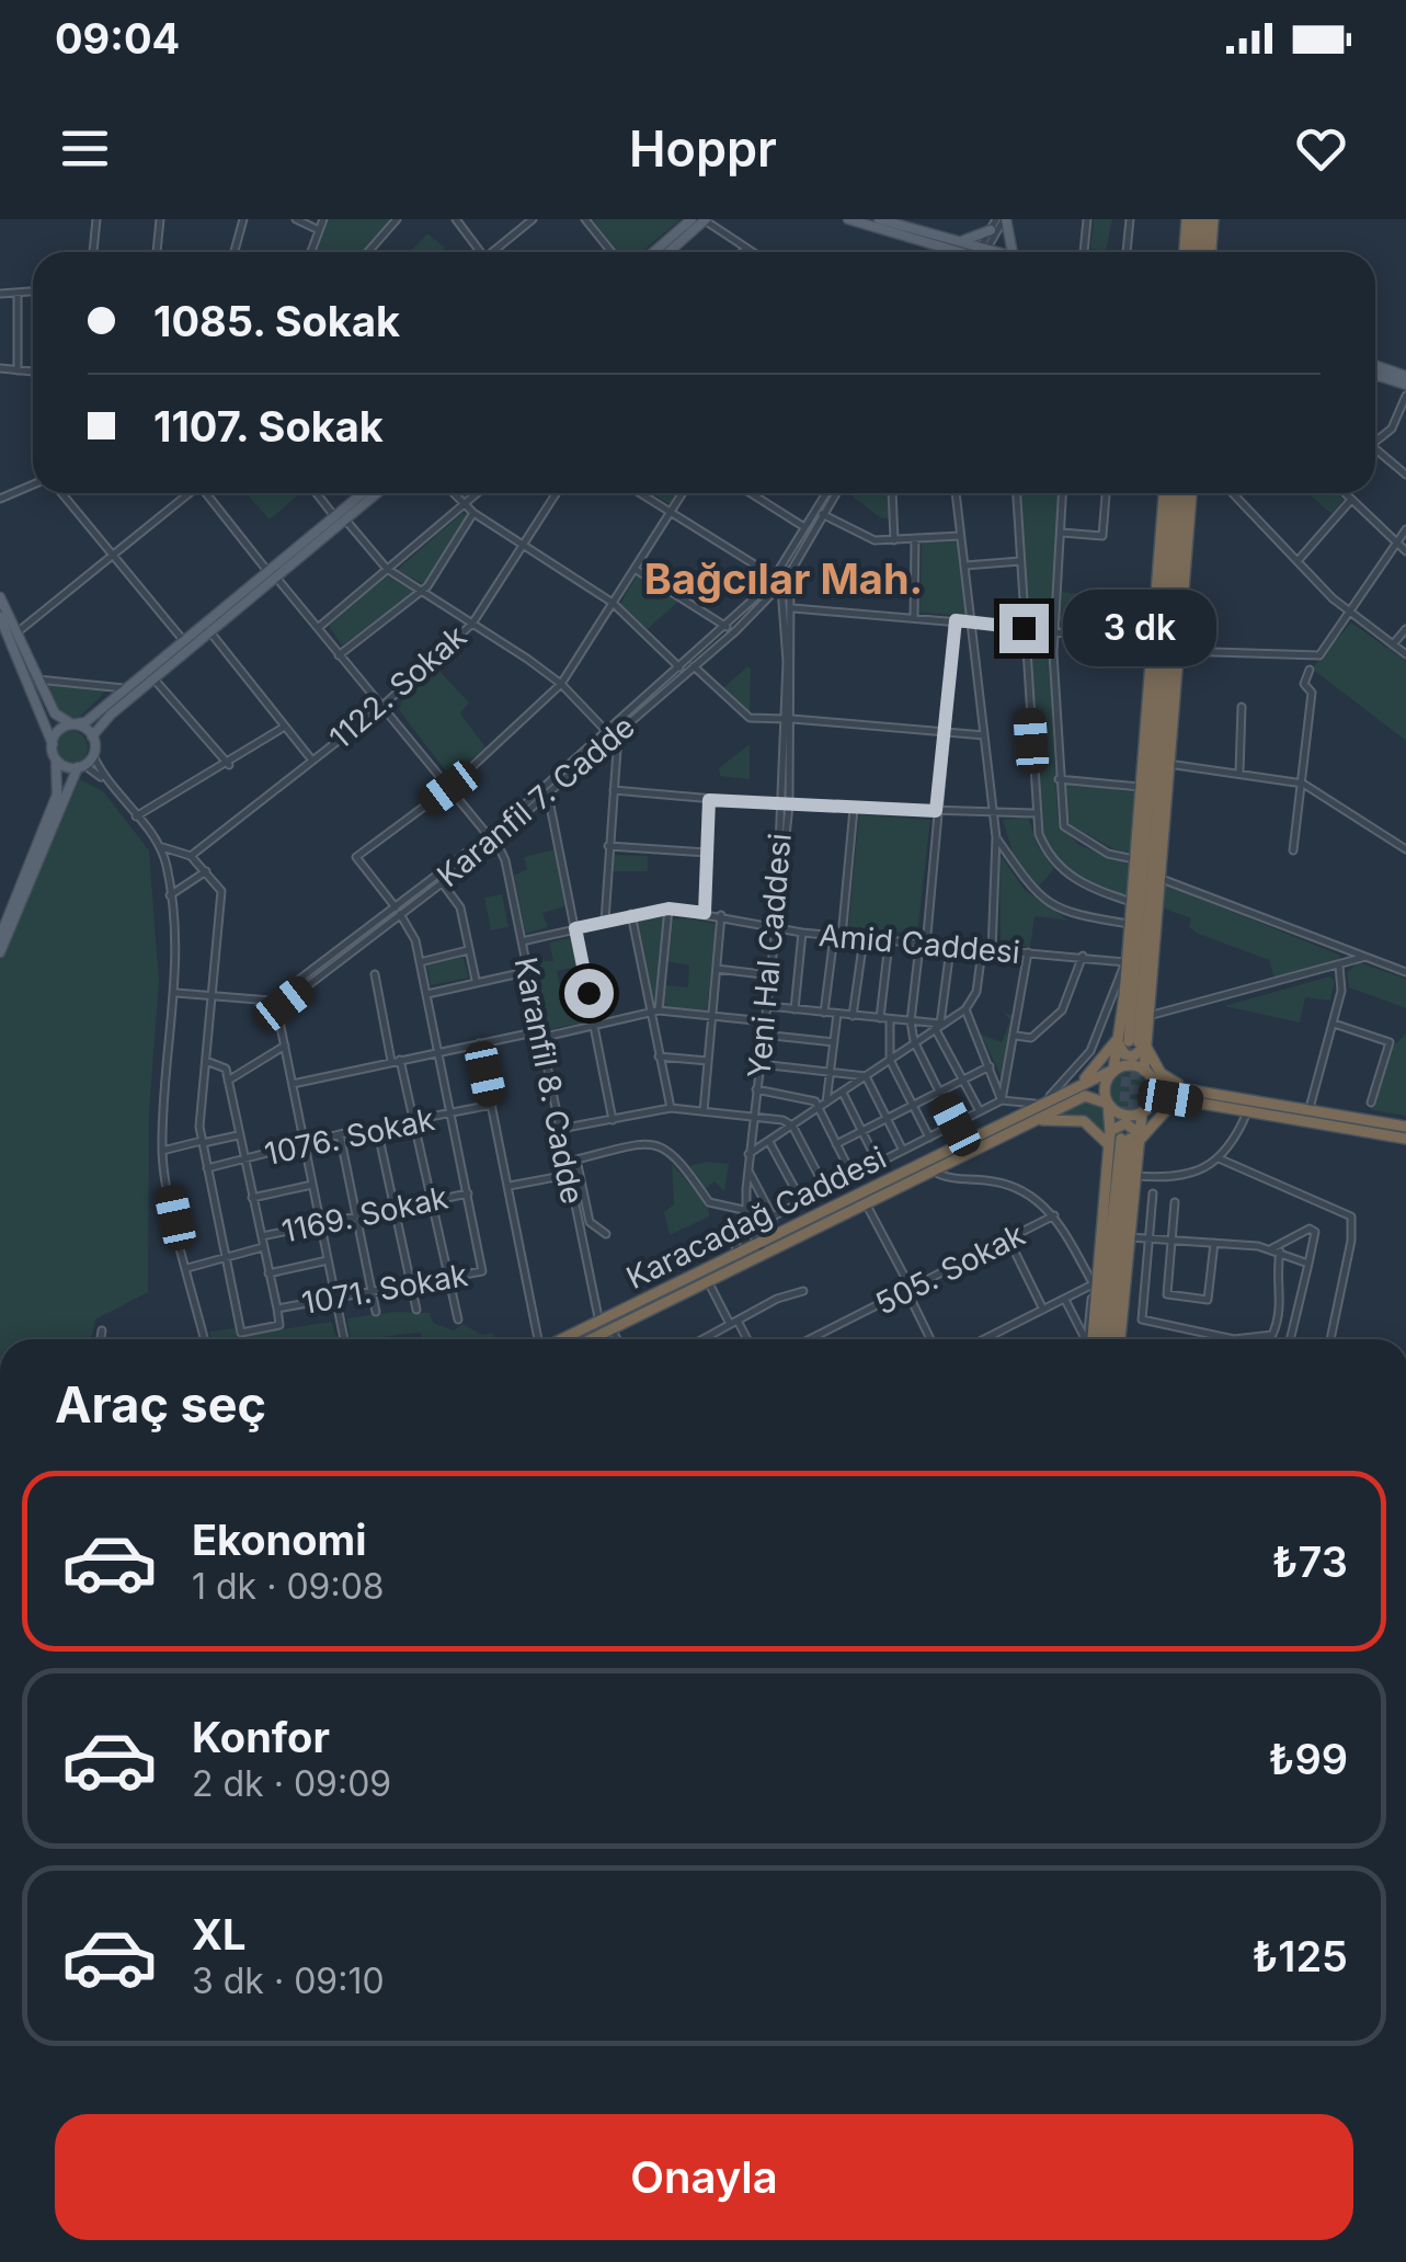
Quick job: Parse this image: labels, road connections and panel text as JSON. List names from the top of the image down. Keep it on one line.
{"streets":{"highway":["Karacadağ Caddesi"],"street":["1122. Sokak","Karanfil 7. Cadde","Amid Caddesi","Yeni Hal Caddesi","Karanfil 8. Cadde","1076. Sokak","1169. Sokak","505. Sokak","1071. Sokak"]},"crossings":[["1122. Sokak","Karanfil 8. Cadde"],["Karanfil 7. Cadde","Yeni Hal Caddesi"],["Karanfil 7. Cadde","Karanfil 8. Cadde"],["Amid Caddesi","Yeni Hal Caddesi"],["Amid Caddesi","Karanfil 8. Cadde"],["Yeni Hal Caddesi","Karacadağ Caddesi"],["Karanfil 8. Cadde","Karacadağ Caddesi"],["1169. Sokak","1071. Sokak"]],"districts":["Bağcılar Mah."],"page":{"status":"09:04","header":"Hoppr","banner":["1085. Sokak","1107. Sokak"],"bubble":"3 dk","heading":"Araç seç","list":[{"name":"Ekonomi","note":"1 dk · 09:08","value":"₺73"},{"name":"Konfor","note":"2 dk · 09:09","value":"₺99"},{"name":"XL","note":"3 dk · 09:10","value":"₺125"}],"buttons":"Onayla"}}
